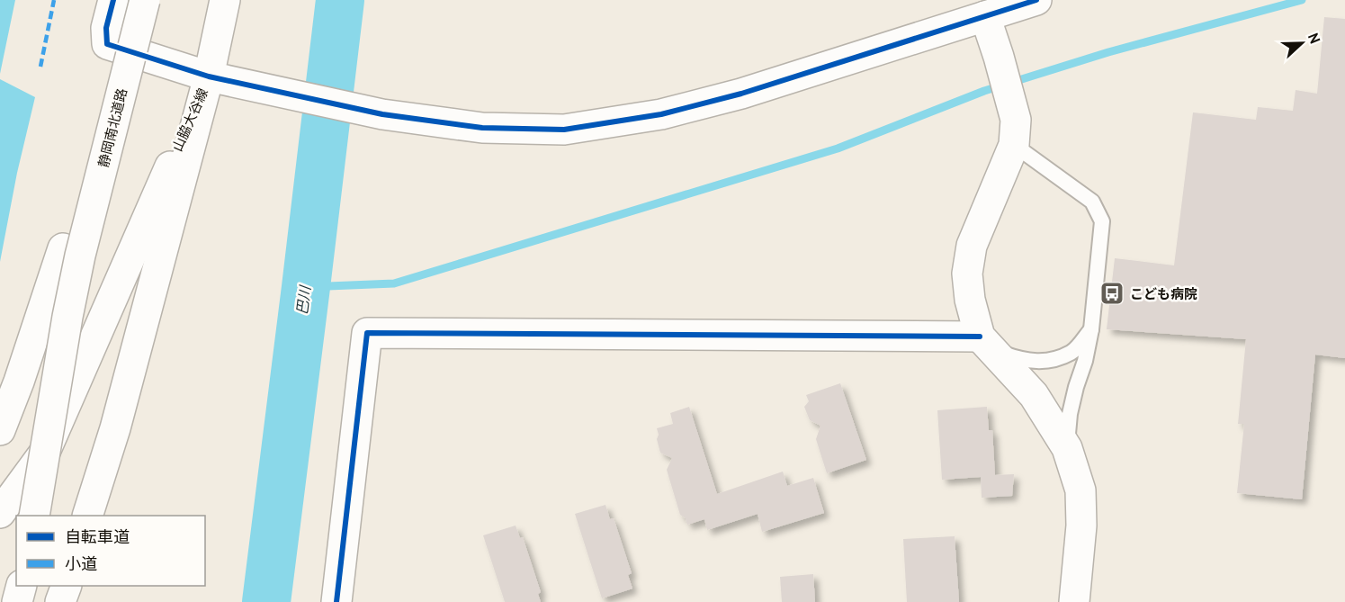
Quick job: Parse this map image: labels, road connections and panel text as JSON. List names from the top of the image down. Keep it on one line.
{"streets":{"main road":["山脇大谷線","静岡南北道路"]},"water":["巴川"],"places":{"bus stop":["こども病院"]},"legend":["自転車道","小道"],"north":"right"}
